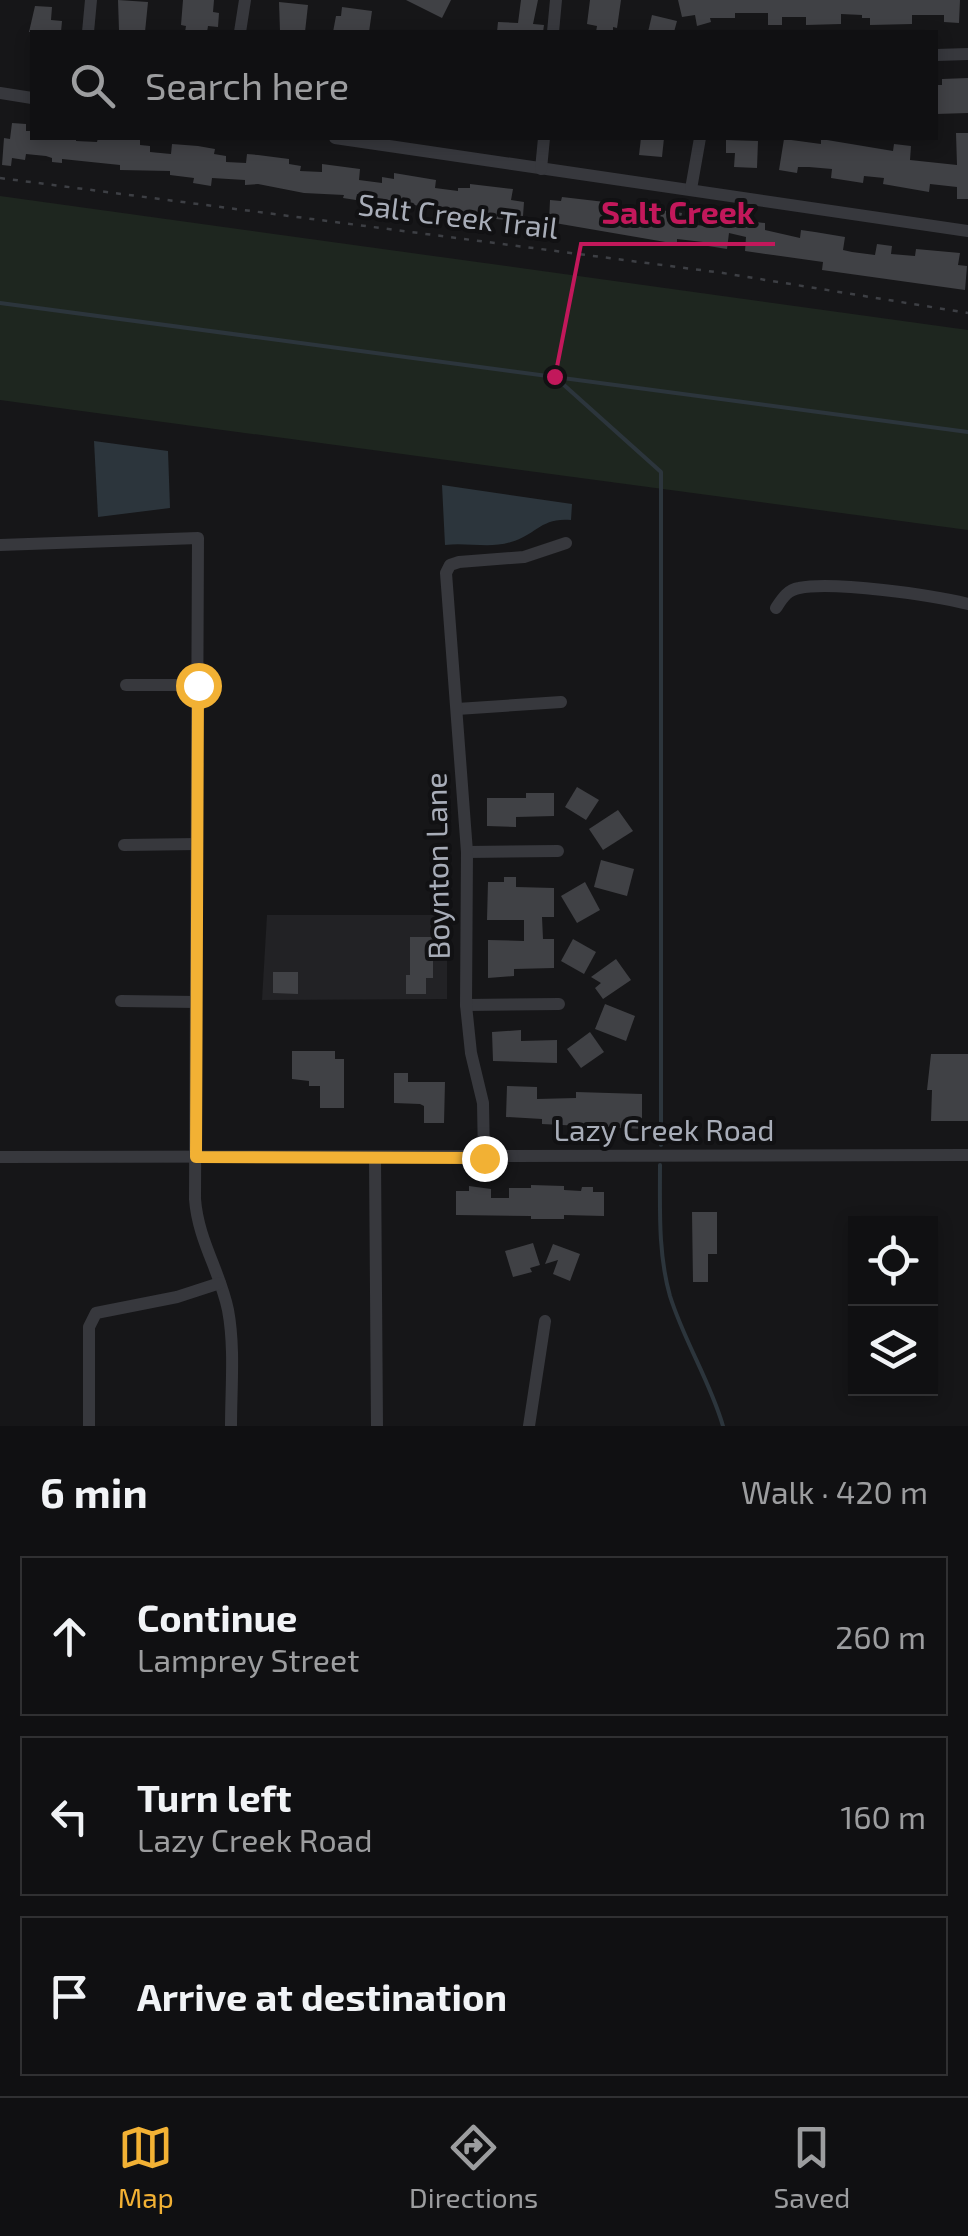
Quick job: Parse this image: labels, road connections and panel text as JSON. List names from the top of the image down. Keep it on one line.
{"streets":{"street":["Boynton Lane","Lazy Creek Road"],"path":["Salt Creek Trail"]},"crossings":[["Boynton Lane","Lazy Creek Road"]],"places":["Salt Creek"],"page":{"search":"Search here","heading":["6 min","Walk · 420 m"],"list":[["Continue","Lamprey Street","260 m"],["Turn left","Lazy Creek Road","160 m"],"Arrive at destination"],"nav":["Map","Directions","Saved"]}}
